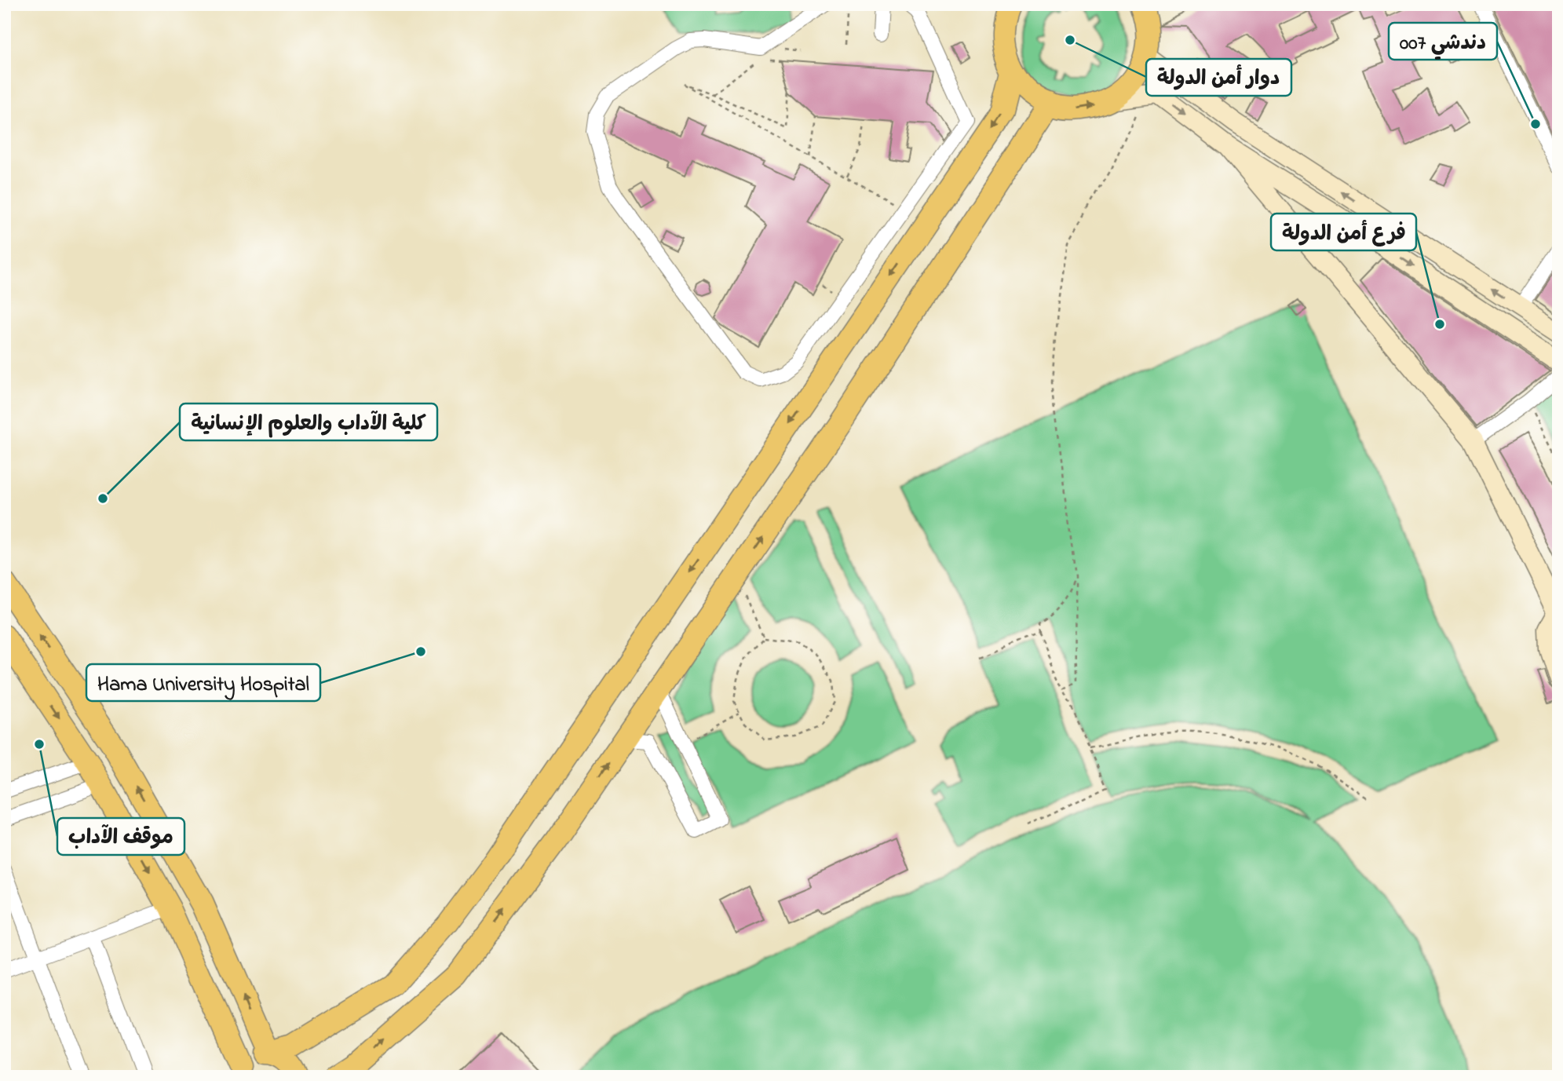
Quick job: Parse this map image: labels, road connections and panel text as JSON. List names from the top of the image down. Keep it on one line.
{"places":["دوار أمن الدولة","دندشي 007","فرع أمن الدولة","كلية الآداب والعلوم الإنسانية","Hama University Hospital","موقف الآداب"]}
